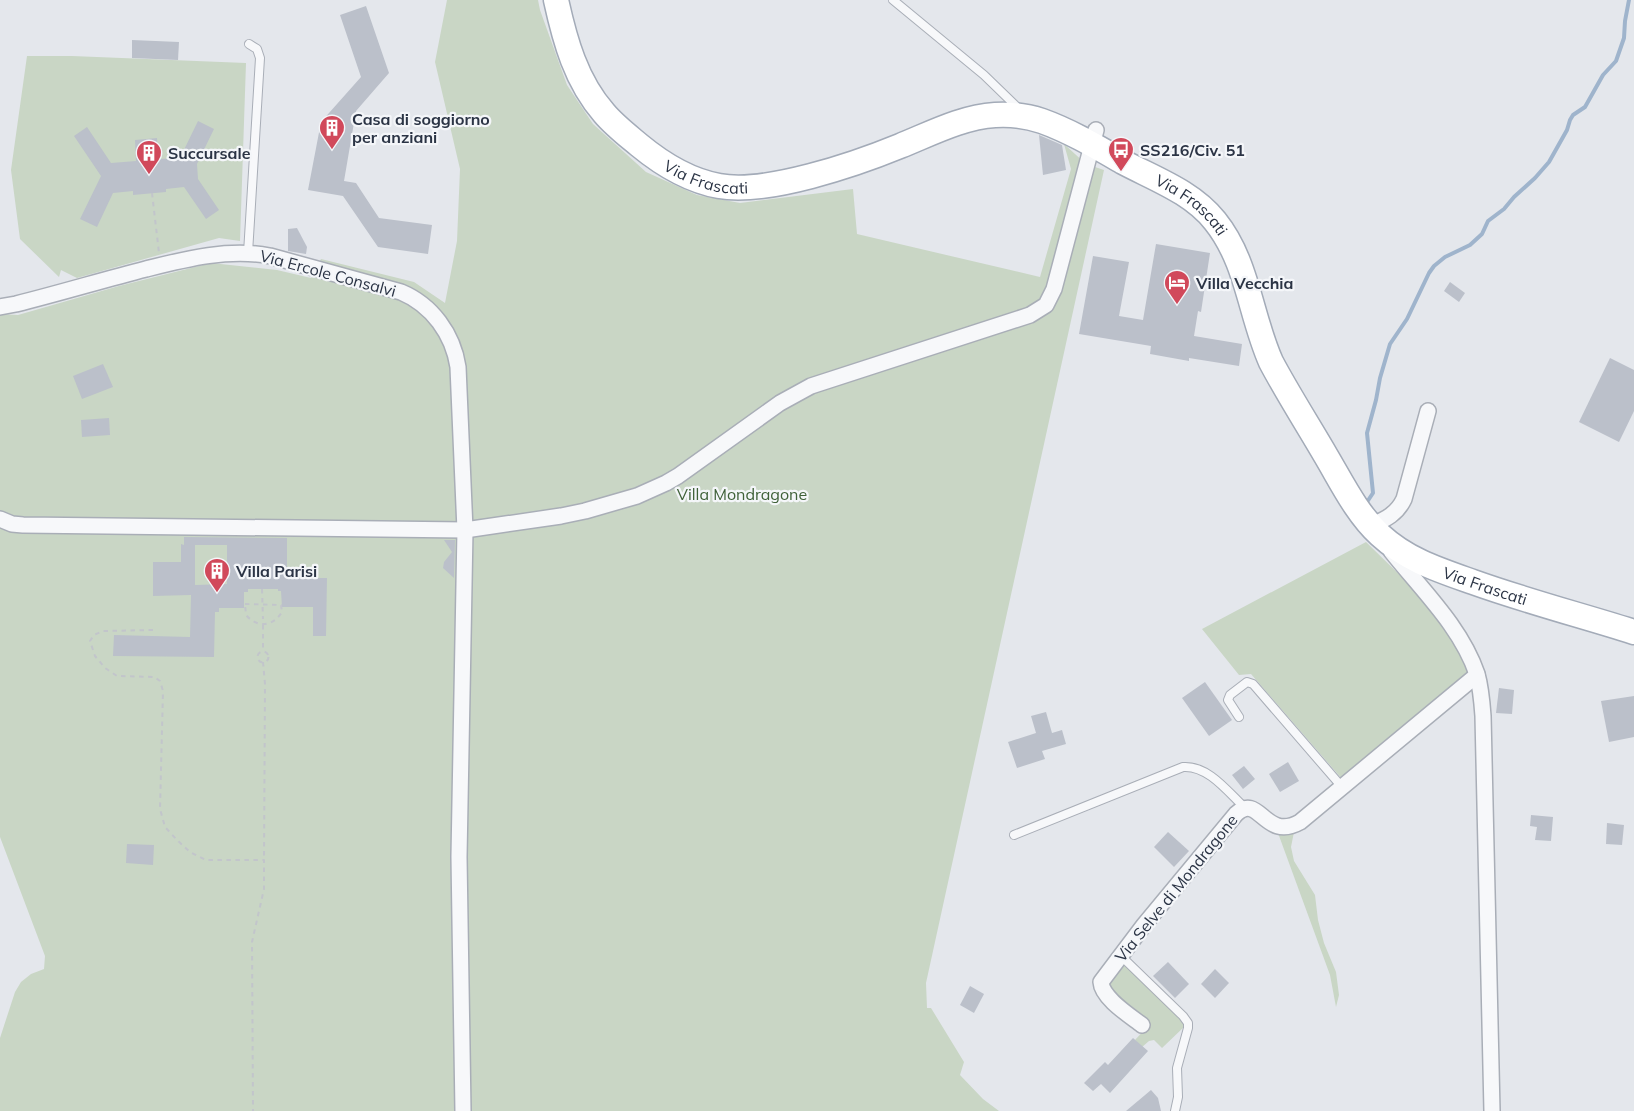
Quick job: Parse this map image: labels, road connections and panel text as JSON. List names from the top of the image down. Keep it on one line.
{"streets":{"main road":["Via Frascati"],"street":["Via Ercole Consalvi","Via Selve di Mondragone"]},"parks":["Villa Mondragone"],"places":{"building":["Casa di soggiorno per anziani","Succursale","Villa Parisi"],"bus stop":["SS216/Civ. 51"],"hotel":["Villa Vecchia"]}}
